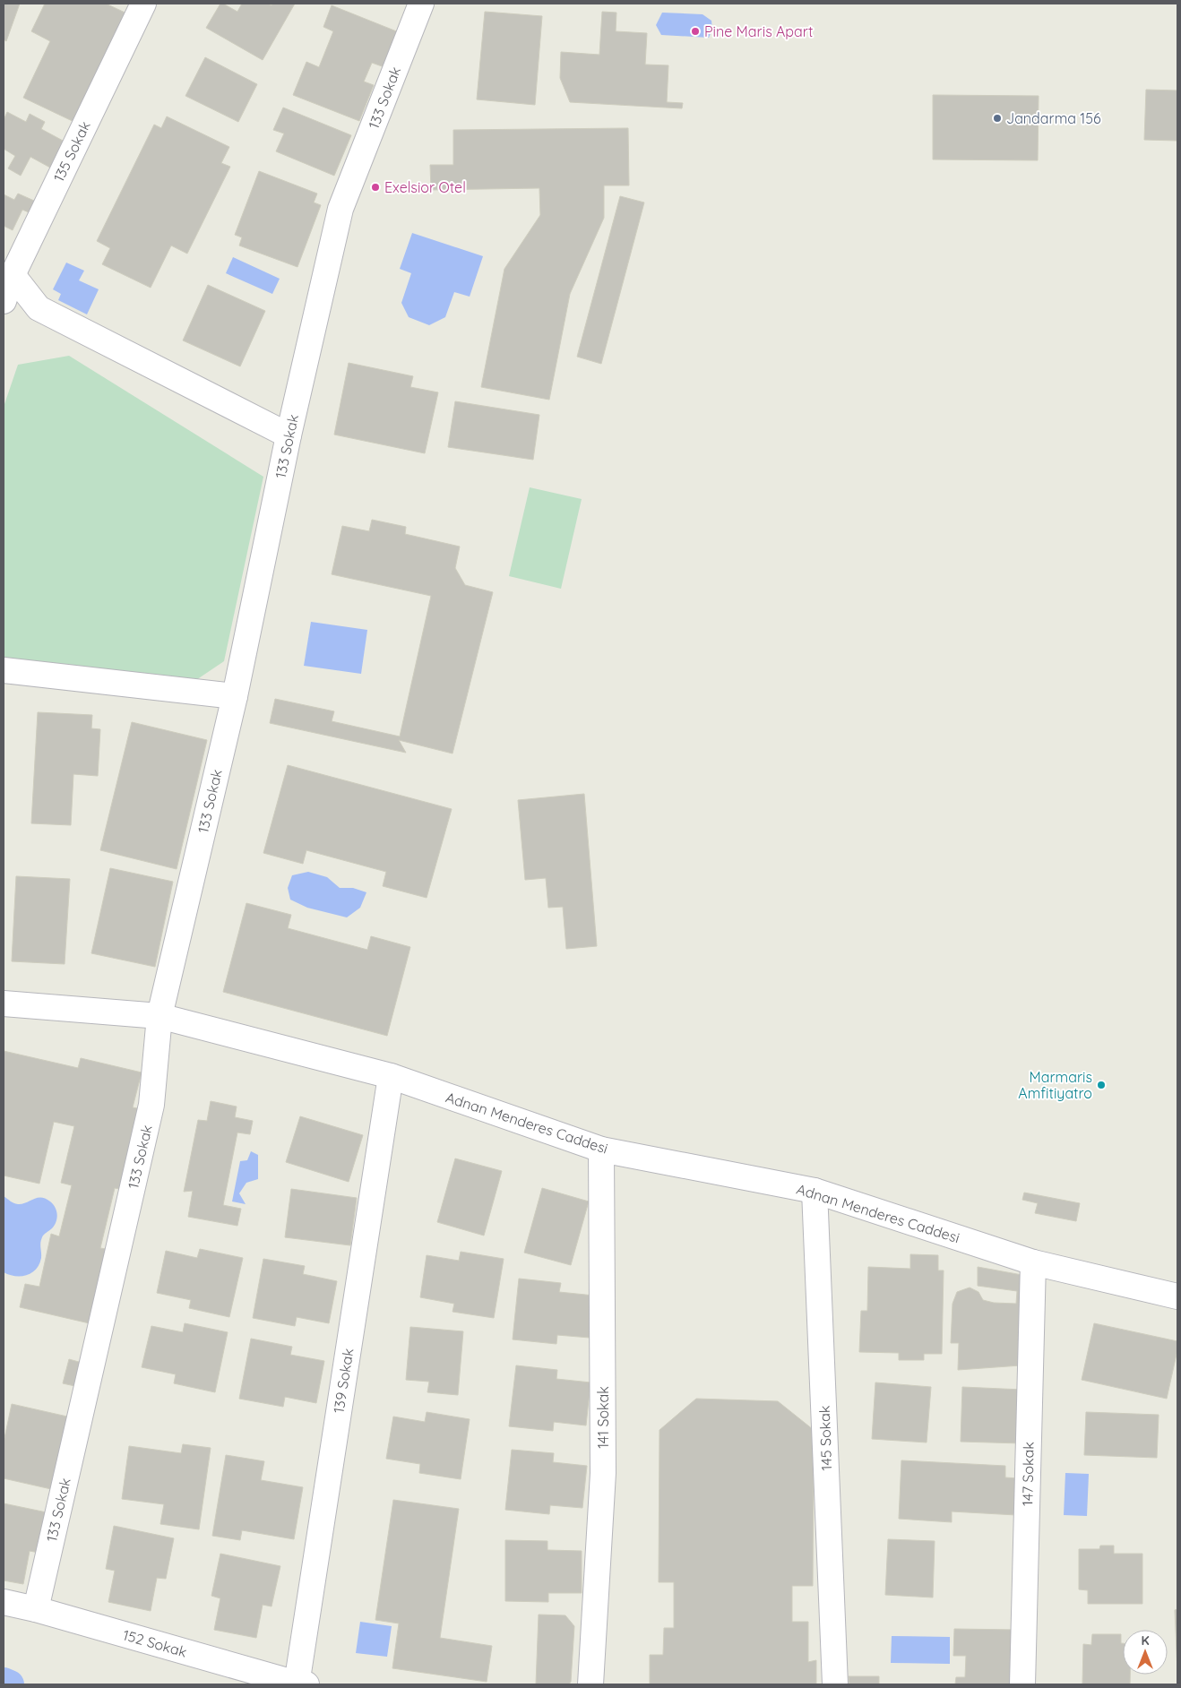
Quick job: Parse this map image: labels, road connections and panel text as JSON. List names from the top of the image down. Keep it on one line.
{"streets":{"street":["133 Sokak","135 Sokak","Adnan Menderes Caddesi","139 Sokak","141 Sokak","145 Sokak","147 Sokak","152 Sokak"]},"crossings":[["133 Sokak","Adnan Menderes Caddesi"],["133 Sokak","152 Sokak"],["Adnan Menderes Caddesi","139 Sokak"],["Adnan Menderes Caddesi","141 Sokak"],["Adnan Menderes Caddesi","145 Sokak"],["Adnan Menderes Caddesi","147 Sokak"],["139 Sokak","152 Sokak"]],"places":["Pine Maris Apart","Jandarma 156","Exelsior Otel","Marmaris Amfitiyatro"],"north":"top"}
